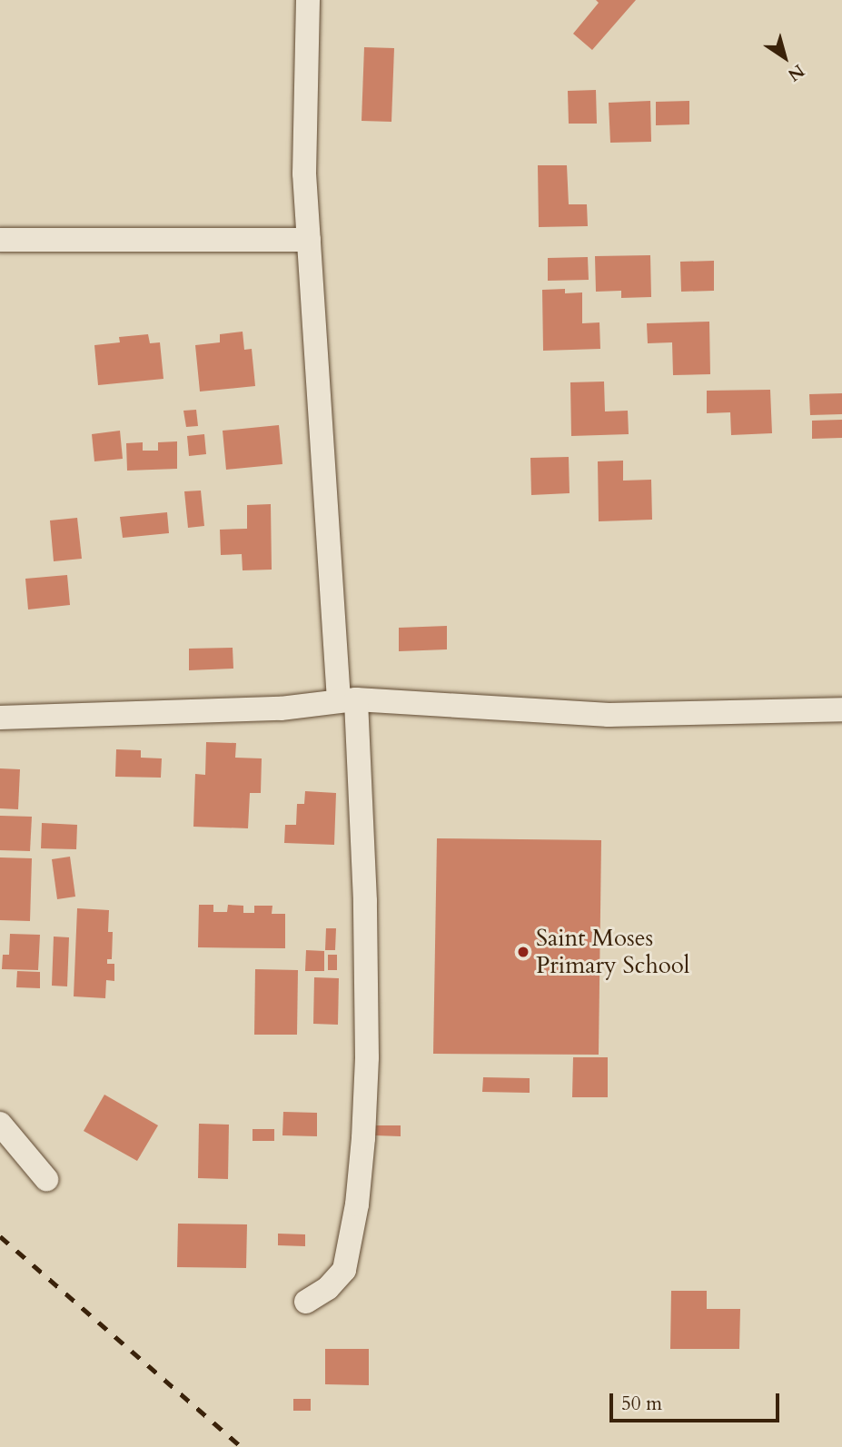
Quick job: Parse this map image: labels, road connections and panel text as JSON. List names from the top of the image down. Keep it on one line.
{"places":["Saint Moses Primary School"],"scale_bar":"50 m","north":"bottom right"}
